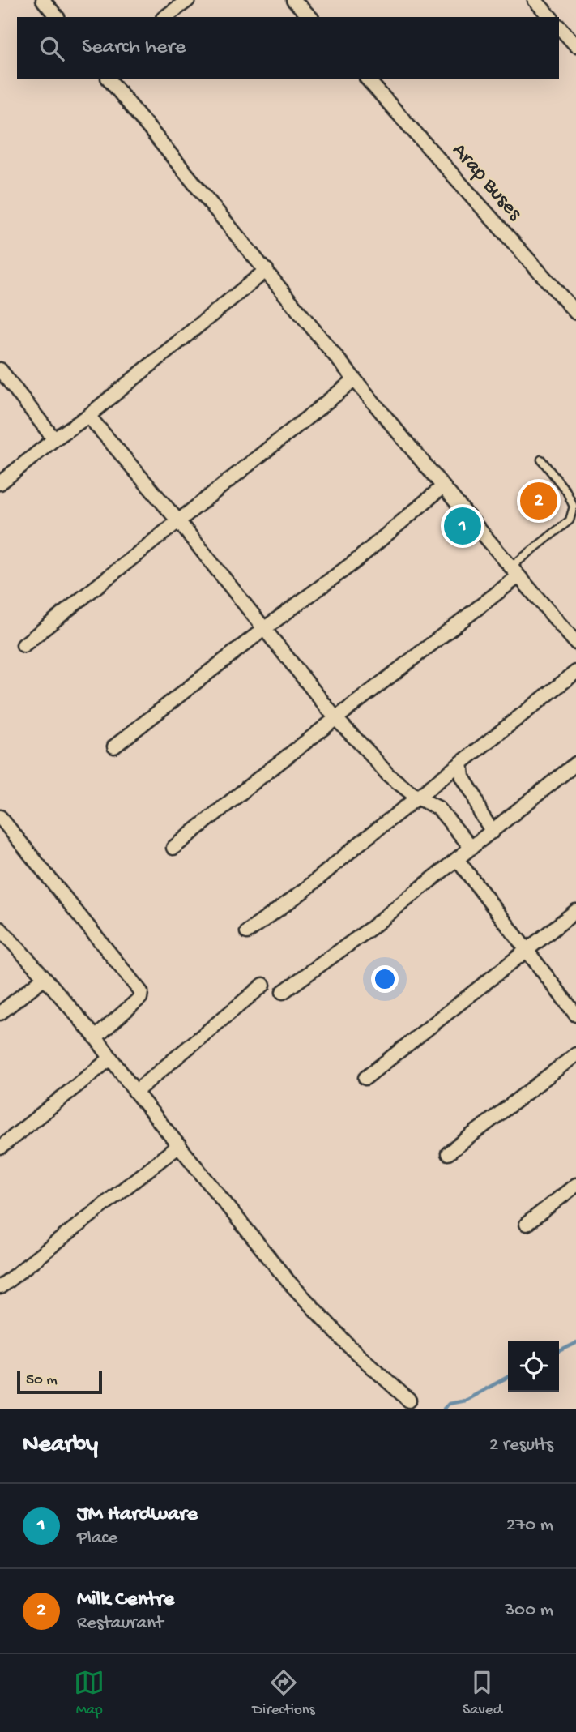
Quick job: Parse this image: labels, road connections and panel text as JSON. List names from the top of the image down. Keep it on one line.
{"streets":{"street":["Arap Buses"]},"scale_bar":"50 m","page":{"search":"Search here","pins":["2","1"],"scale":"50 m","heading":["Nearby","2 results"],"list":[{"mark":"1","name":"JM Hardware","note":"Place","value":"270 m"},{"mark":"2","name":"Milk Centre","note":"Restaurant","value":"300 m"}],"nav":["Map","Directions","Saved"]}}
